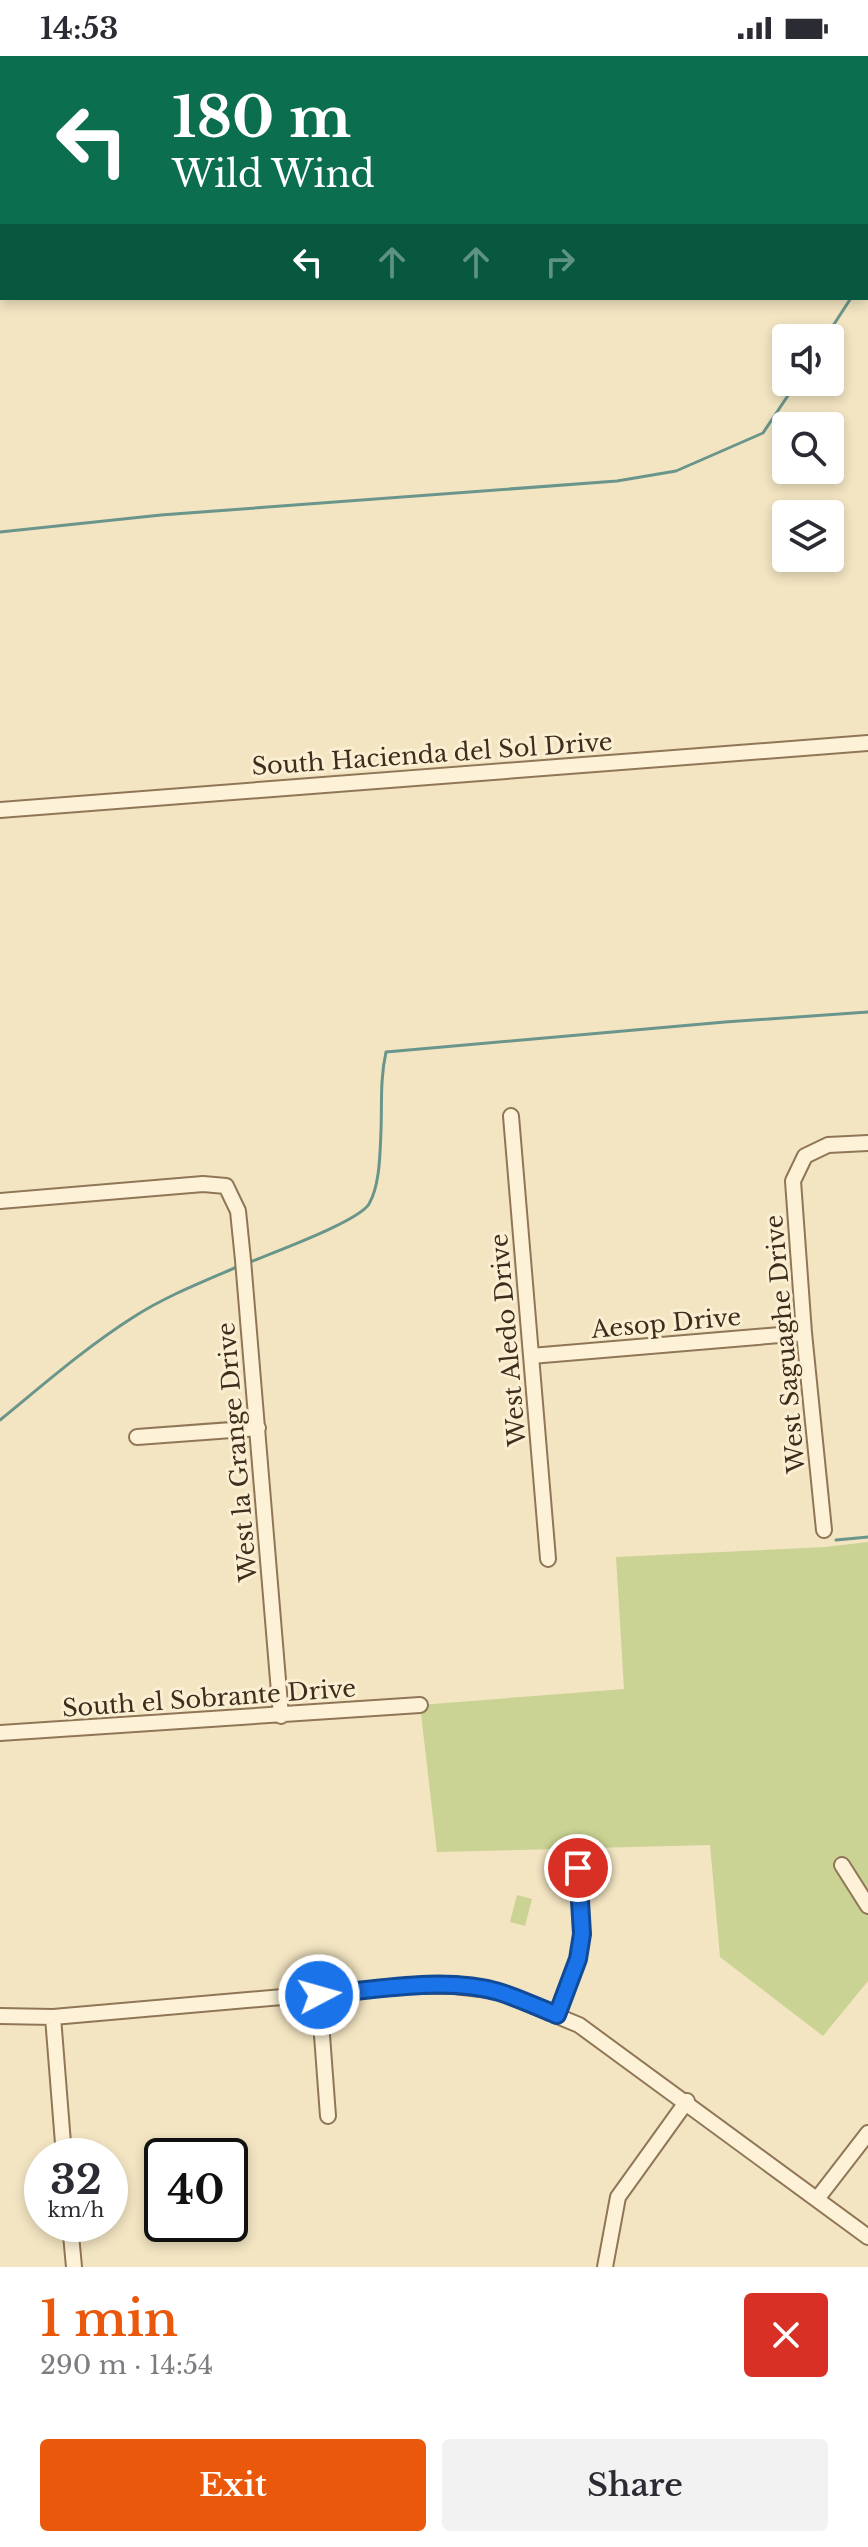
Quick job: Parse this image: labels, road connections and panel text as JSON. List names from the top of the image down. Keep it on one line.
{"streets":{"street":["South Hacienda del Sol Drive","Aesop Drive","West Aledo Drive","West Saguaghe Drive","West la Grange Drive","South el Sobrante Drive"]},"crossings":[["Aesop Drive","West Aledo Drive"],["Aesop Drive","West Saguaghe Drive"],["West la Grange Drive","South el Sobrante Drive"]],"page":{"status":"14:53","turn":["180 m","Wild Wind"],"speed":"32 km/h","limit":"40","heading":["1 min","290 m · 14:54"],"buttons":["Exit","Share"]}}
